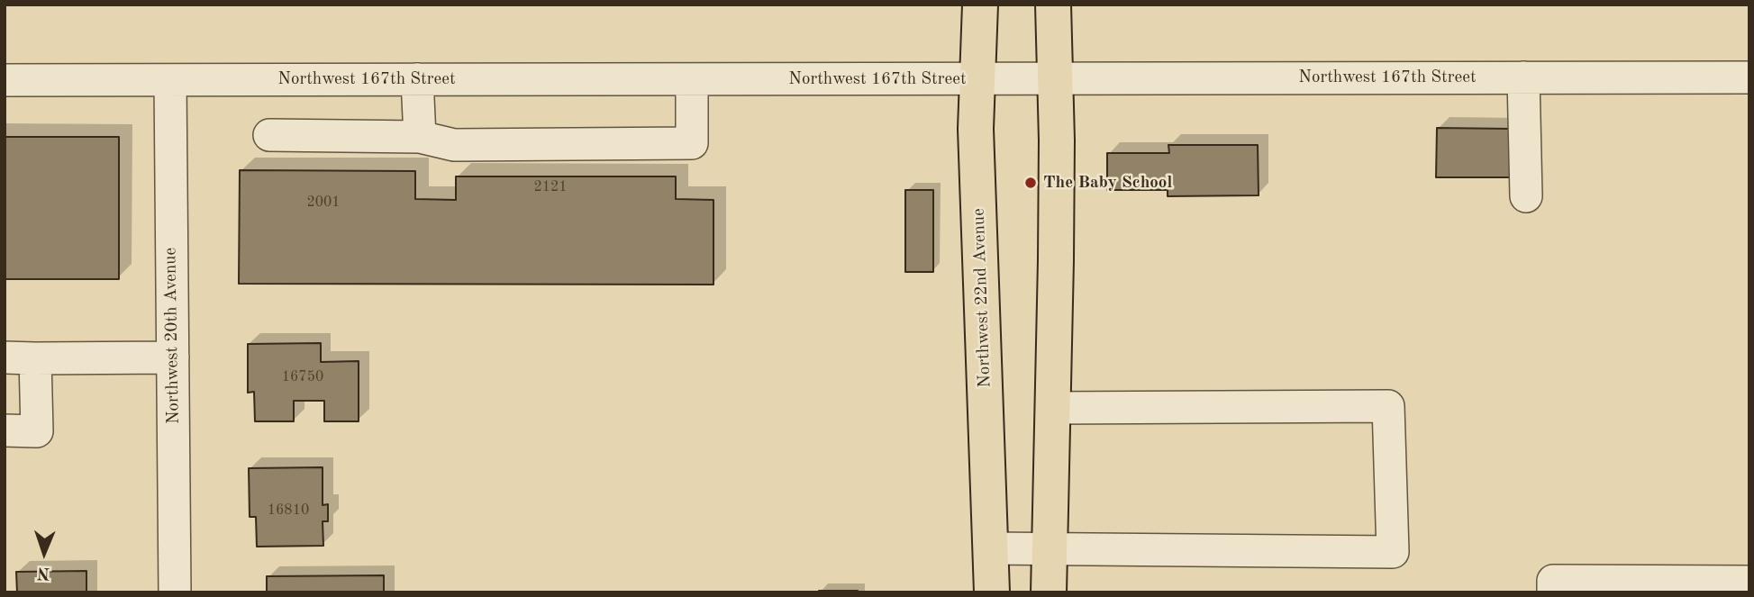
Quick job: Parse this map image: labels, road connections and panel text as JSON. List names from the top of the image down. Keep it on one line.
{"streets":{"main road":["Northwest 22nd Avenue"],"street":["Northwest 167th Street","Northwest 20th Avenue"]},"crossings":[["Northwest 167th Street","Northwest 22nd Avenue"],["Northwest 167th Street","Northwest 20th Avenue"]],"places":["The Baby School"],"house_numbers":["2121","2001","16750","16810"],"north":"bottom"}
